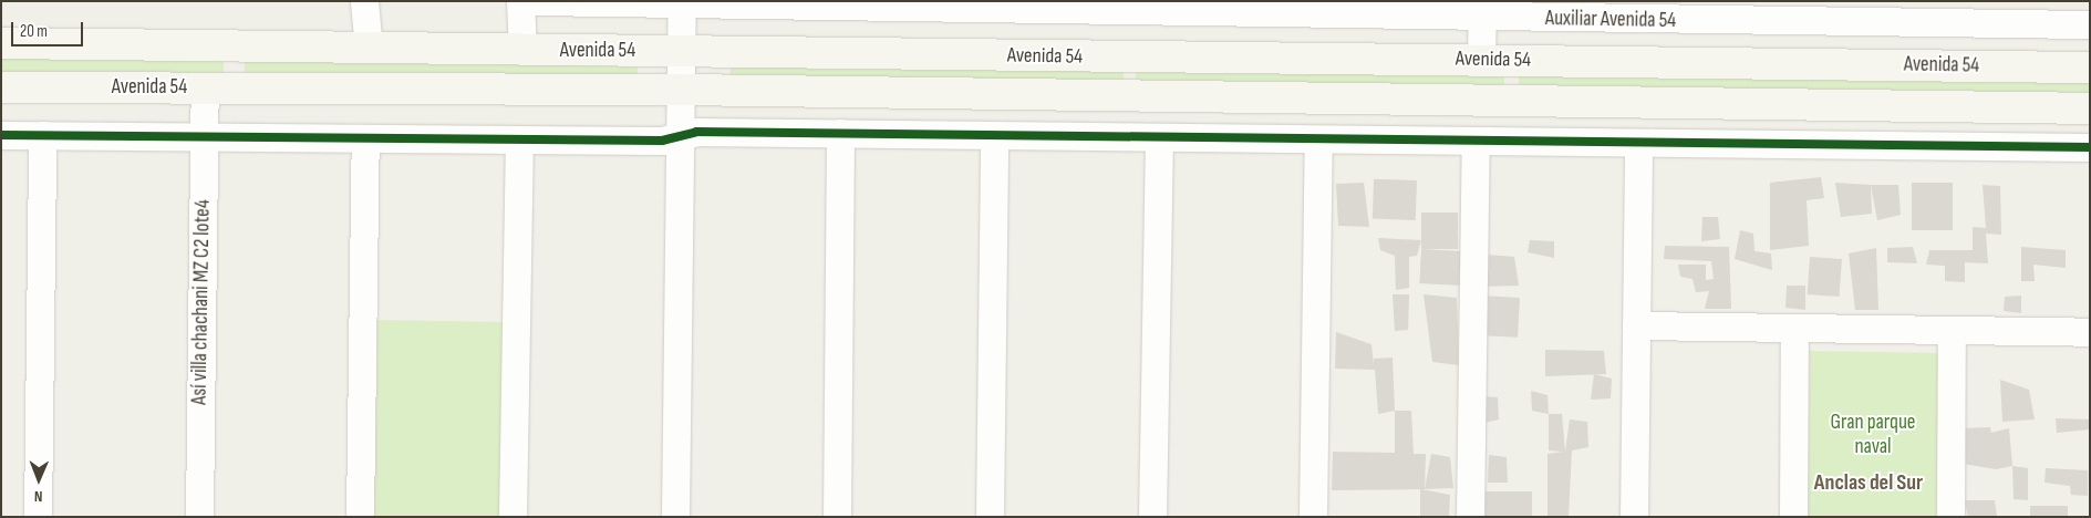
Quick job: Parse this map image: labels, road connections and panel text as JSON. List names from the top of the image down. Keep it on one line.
{"streets":{"main road":["Avenida 54"],"street":["Auxiliar Avenida 54","Así villa chachani MZ C2 lote4"]},"crossings":[["Avenida 54","Así villa chachani MZ C2 lote4"]],"districts":["Anclas del Sur"],"parks":["Gran parque naval"],"scale_bar":"20 m","north":"bottom"}
